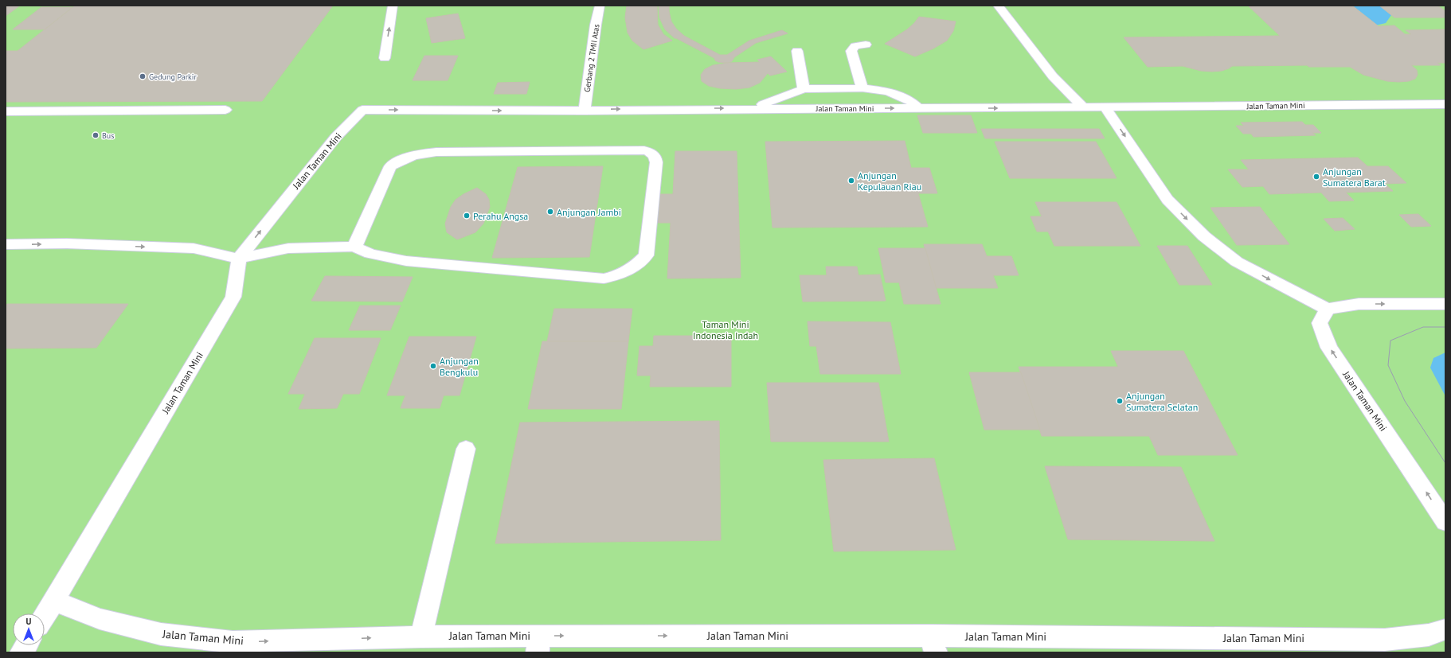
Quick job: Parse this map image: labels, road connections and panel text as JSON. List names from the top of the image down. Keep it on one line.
{"streets":{"lane":["Gerbang 2 TMII Atas","Jalan Taman Mini"]},"crossings":[["Gerbang 2 TMII Atas","Jalan Taman Mini"]],"parks":["Taman Mini Indonesia Indah"],"places":["Gedung Parkir","Bus","Anjungan Sumatera Barat","Anjungan Kepulauan Riau","Anjungan Jambi","Perahu Angsa","Anjungan Bengkulu","Anjungan Sumatera Selatan"],"north":"top"}
